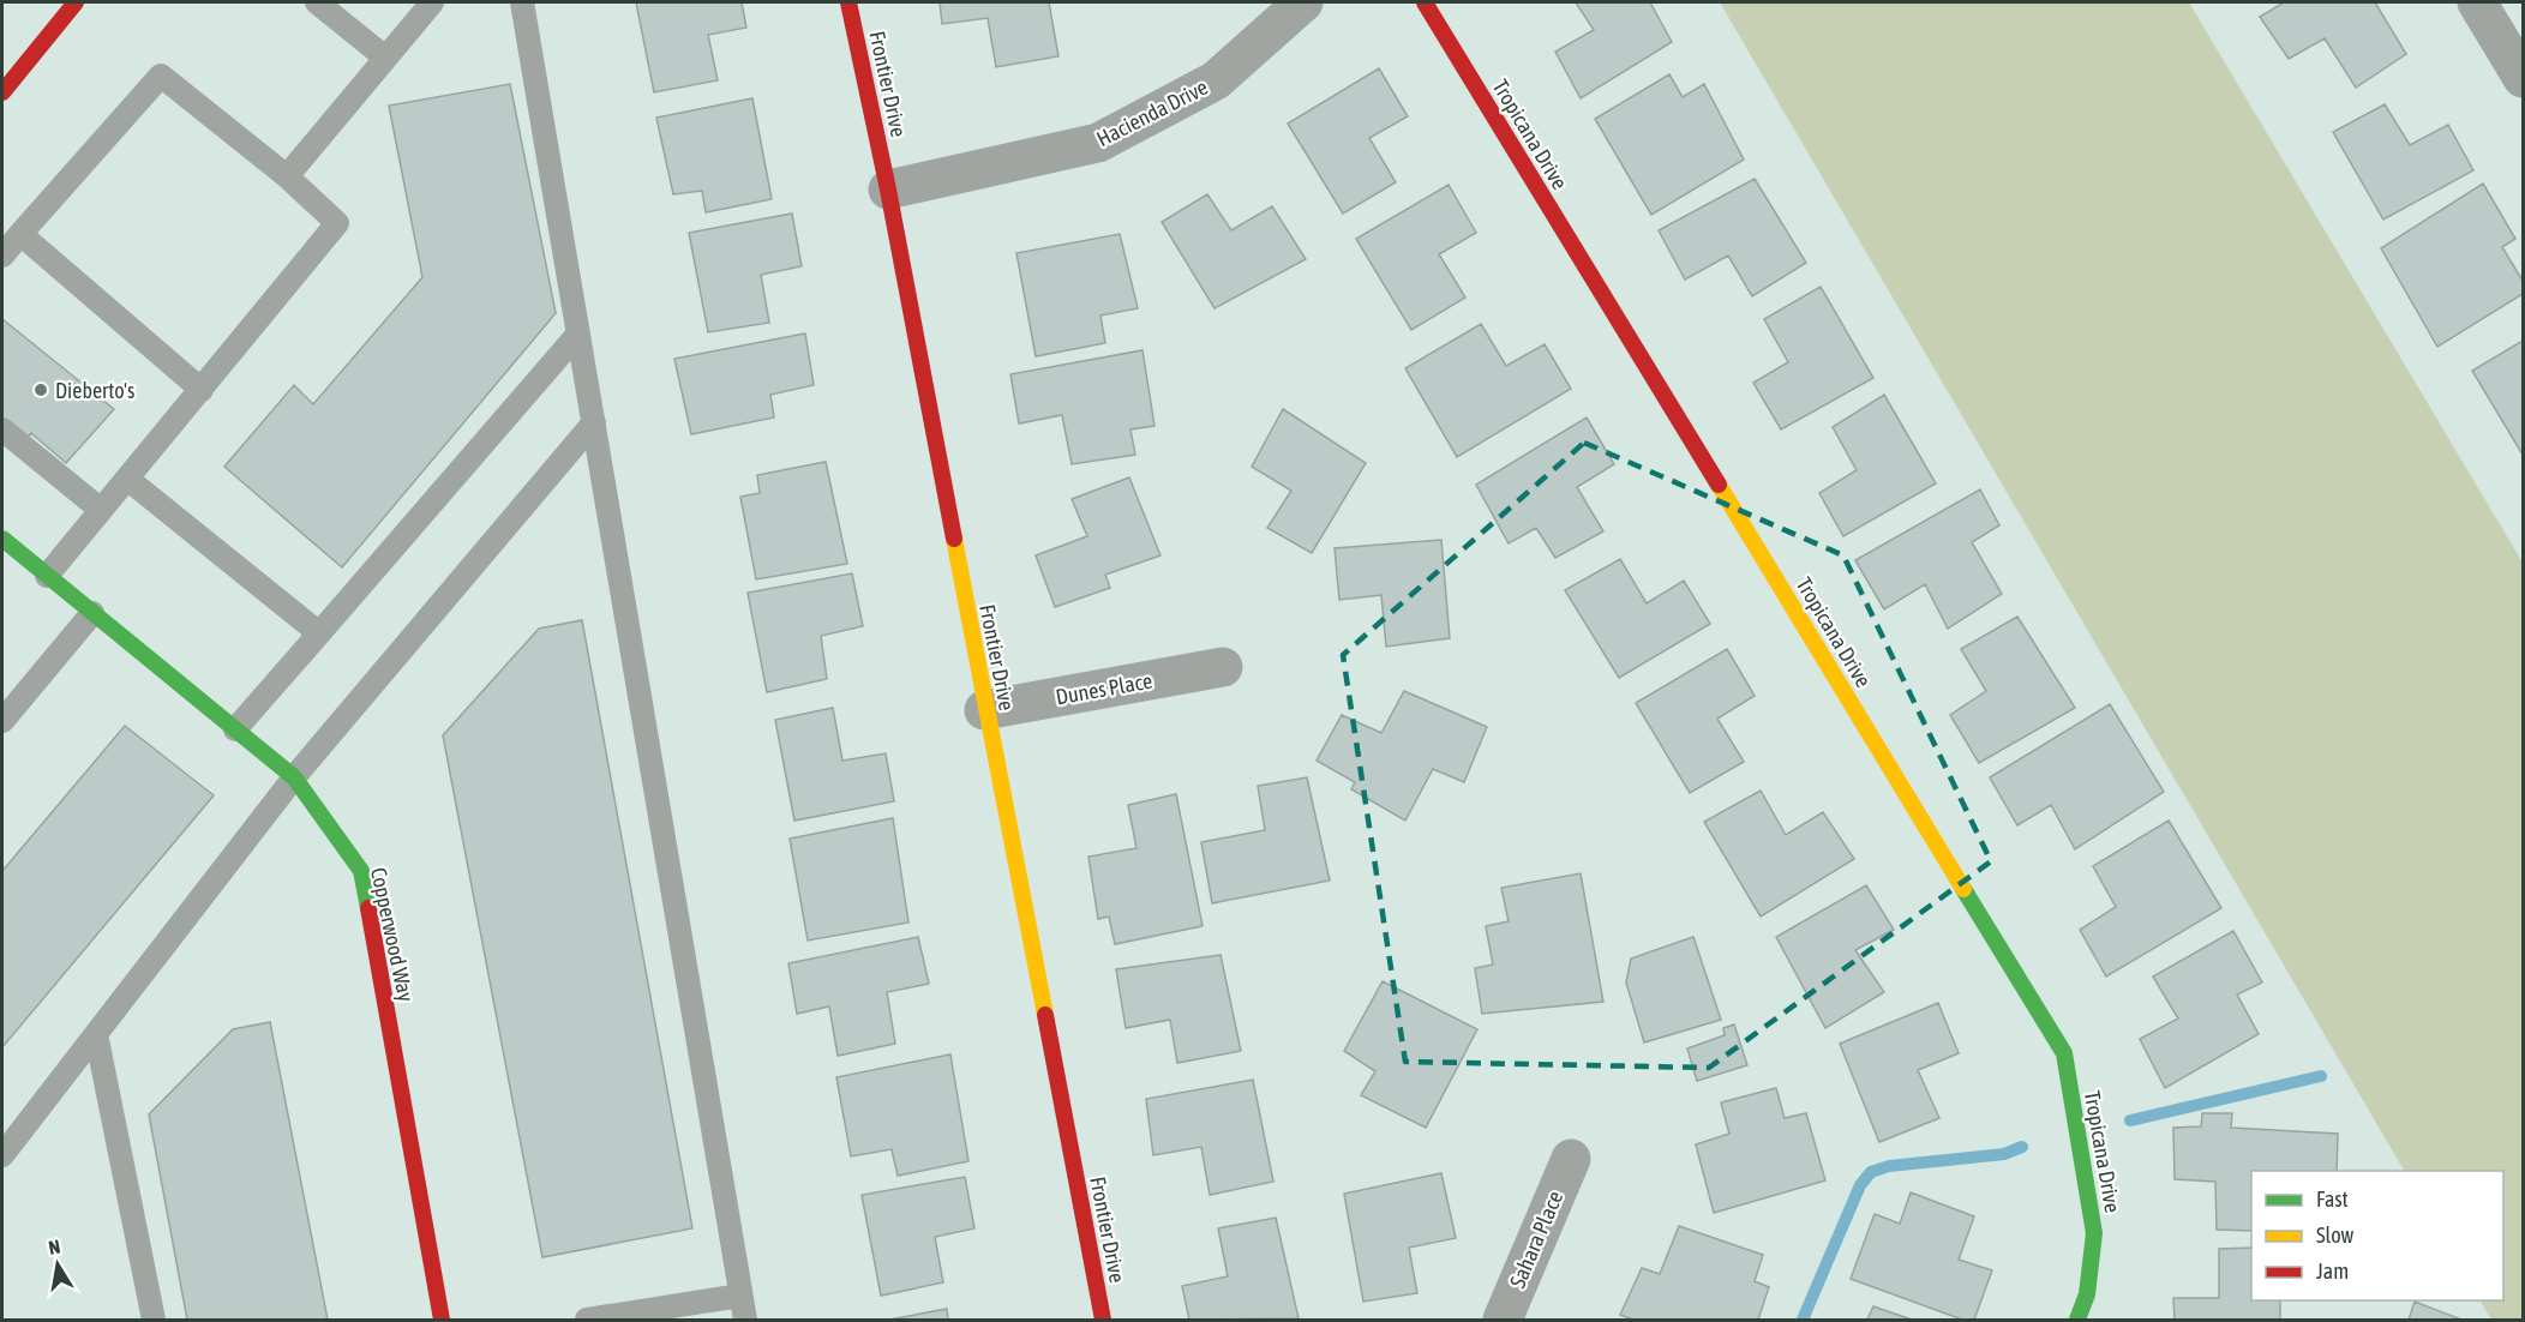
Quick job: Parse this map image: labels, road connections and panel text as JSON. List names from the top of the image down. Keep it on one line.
{"streets":{"street":["Frontier Drive","Hacienda Drive","Tropicana Drive","Dunes Place","Copperwood Way","Sahara Place"]},"crossings":[["Frontier Drive","Hacienda Drive"],["Frontier Drive","Dunes Place"]],"places":["Dieberto's"],"legend":["Fast","Slow","Jam"],"north":"top"}
